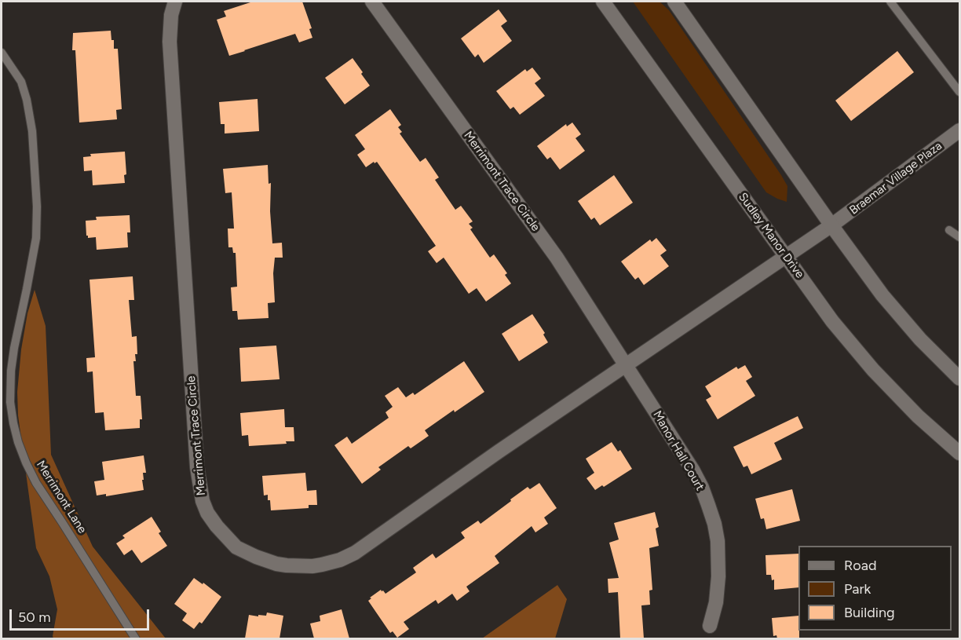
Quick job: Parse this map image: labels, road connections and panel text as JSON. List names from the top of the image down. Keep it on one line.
{"streets":{"street":["Braemar Village Plaza","Merrimont Trace Circle","Sudley Manor Drive","Manor Hall Court"],"lane":["Merrimont Lane"]},"crossings":[["Braemar Village Plaza","Merrimont Trace Circle"],["Merrimont Trace Circle","Sudley Manor Drive"],["Merrimont Trace Circle","Manor Hall Court"]],"legend":["Road","Park","Building"],"scale_bar":"50 m"}
